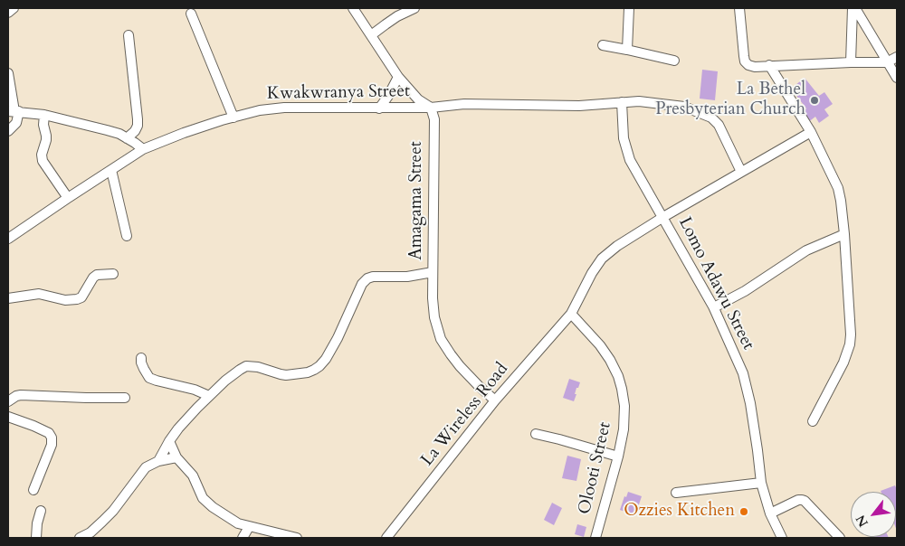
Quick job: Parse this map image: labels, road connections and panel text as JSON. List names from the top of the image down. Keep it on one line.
{"streets":{"street":["Kwakwranya Street","Amagama Street","Lomo Adawu Street","La Wireless Road","Olooti Street"]},"crossings":[["Kwakwranya Street","Amagama Street"],["Kwakwranya Street","Lomo Adawu Street"],["Kwakwranya Street","La Wireless Road"],["Amagama Street","La Wireless Road"],["Lomo Adawu Street","La Wireless Road"],["La Wireless Road","Olooti Street"]],"places":["La Bethel Presbyterian Church","Ozzies Kitchen"],"north":"bottom left"}
